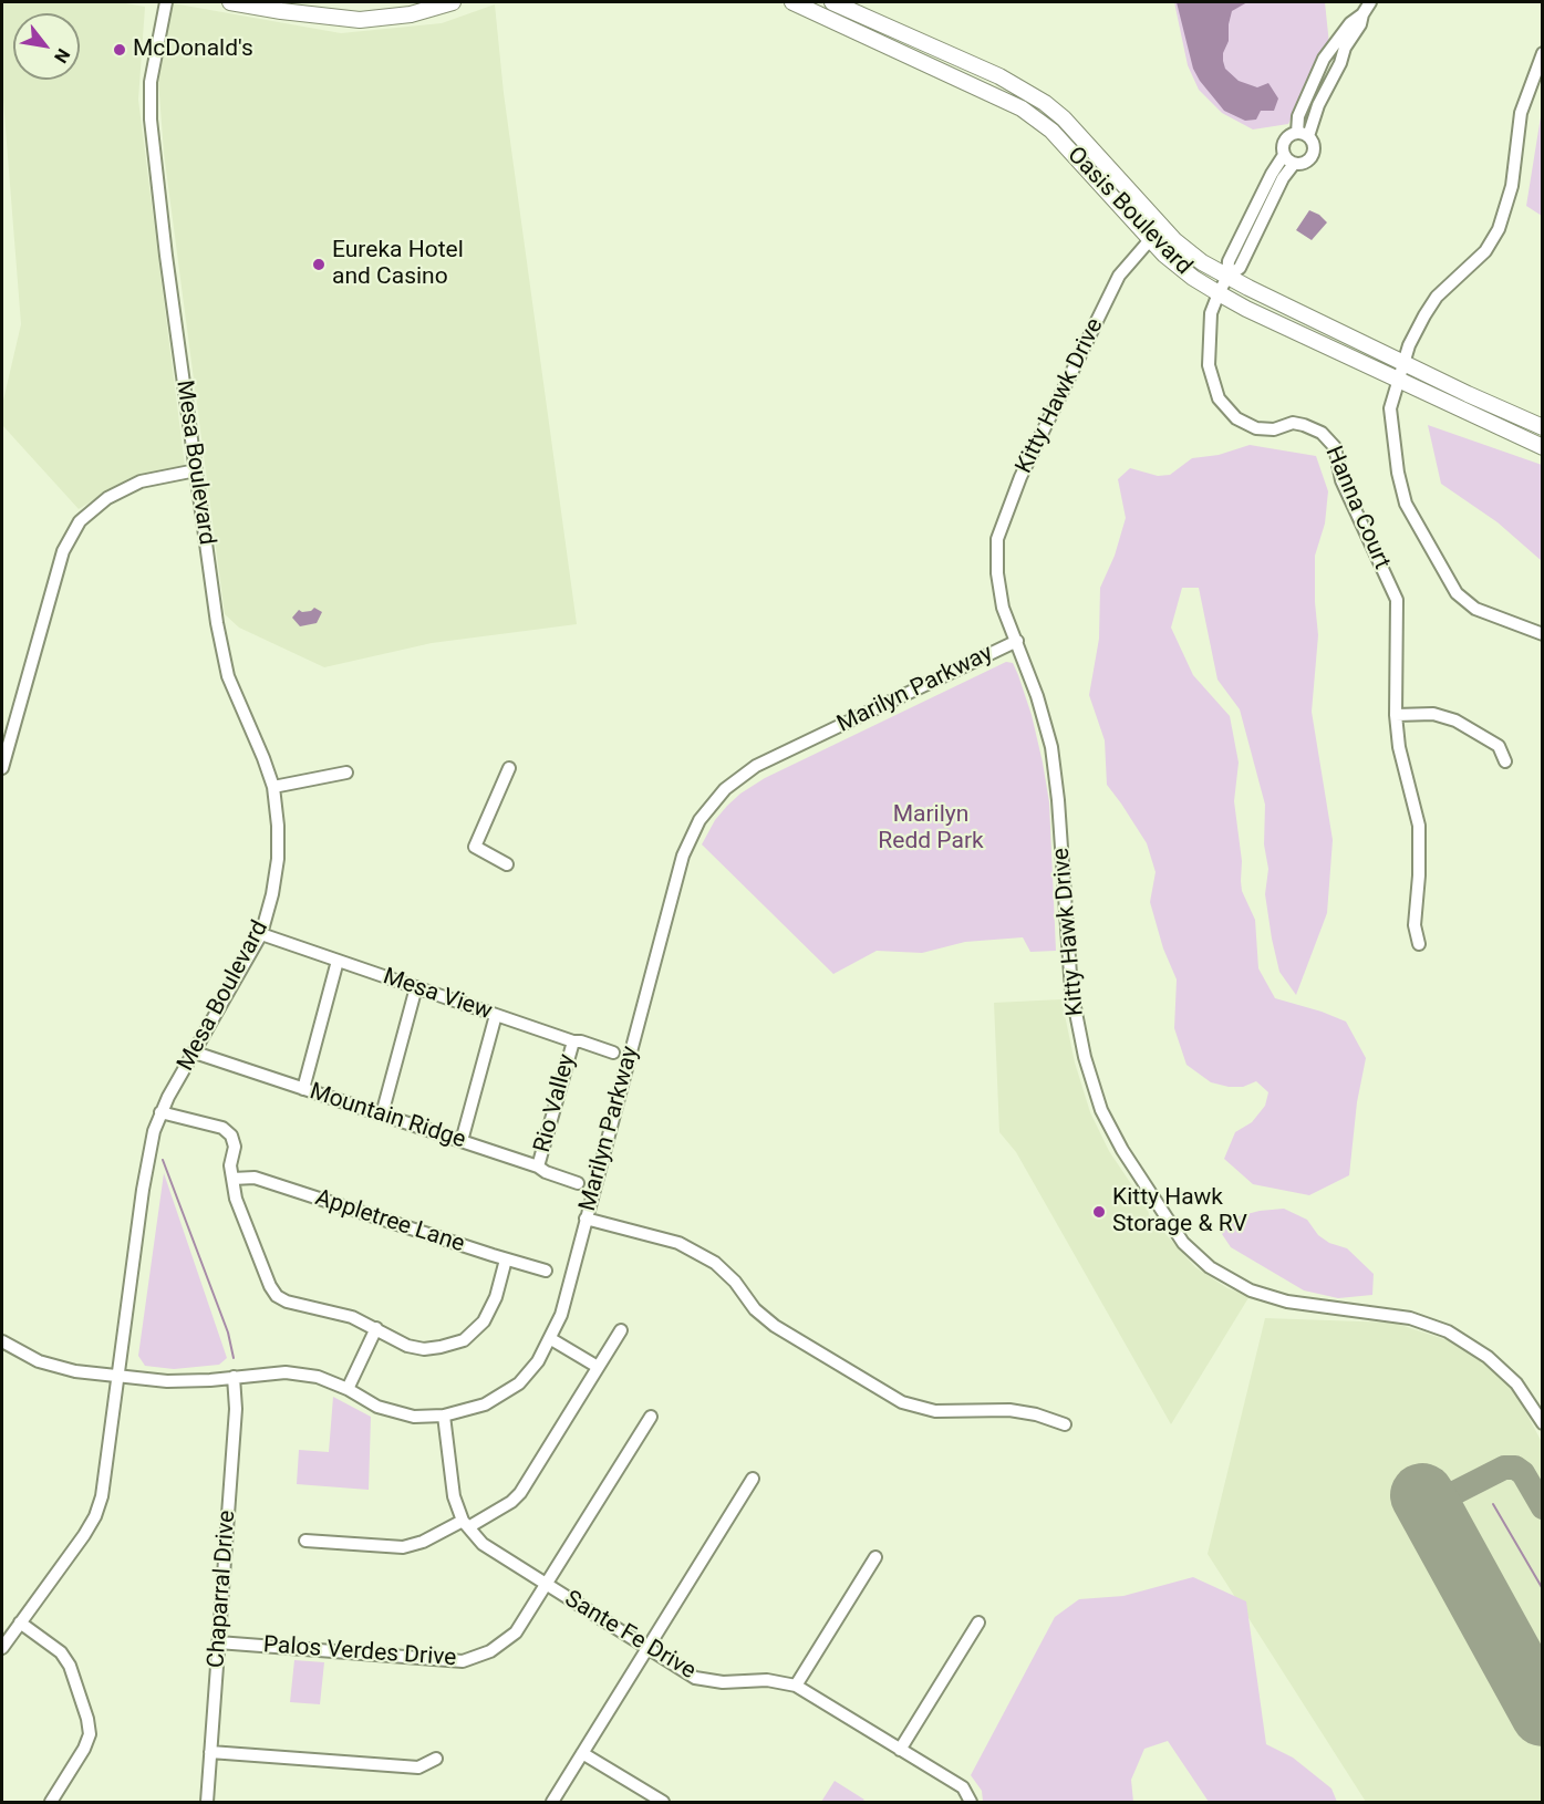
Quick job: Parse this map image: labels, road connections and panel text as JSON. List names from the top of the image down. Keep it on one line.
{"streets":{"main road":["Oasis Boulevard"],"street":["Kitty Hawk Drive","Mesa Boulevard","Hanna Court","Marilyn Parkway","Mesa View","Rio Valley","Mountain Ridge","Appletree Lane","Chaparral Drive","Sante Fe Drive","Palos Verdes Drive"]},"crossings":[["Oasis Boulevard","Kitty Hawk Drive"],["Oasis Boulevard","Hanna Court"],["Kitty Hawk Drive","Marilyn Parkway"],["Mesa Boulevard","Marilyn Parkway"],["Mesa Boulevard","Mesa View"],["Mesa Boulevard","Mountain Ridge"],["Marilyn Parkway","Chaparral Drive"],["Marilyn Parkway","Sante Fe Drive"],["Mesa View","Rio Valley"],["Rio Valley","Mountain Ridge"],["Chaparral Drive","Palos Verdes Drive"],["Sante Fe Drive","Palos Verdes Drive"]],"parks":["Marilyn Redd Park"],"places":["McDonald's","Eureka Hotel and Casino","Kitty Hawk Storage & RV"],"north":"bottom right"}
